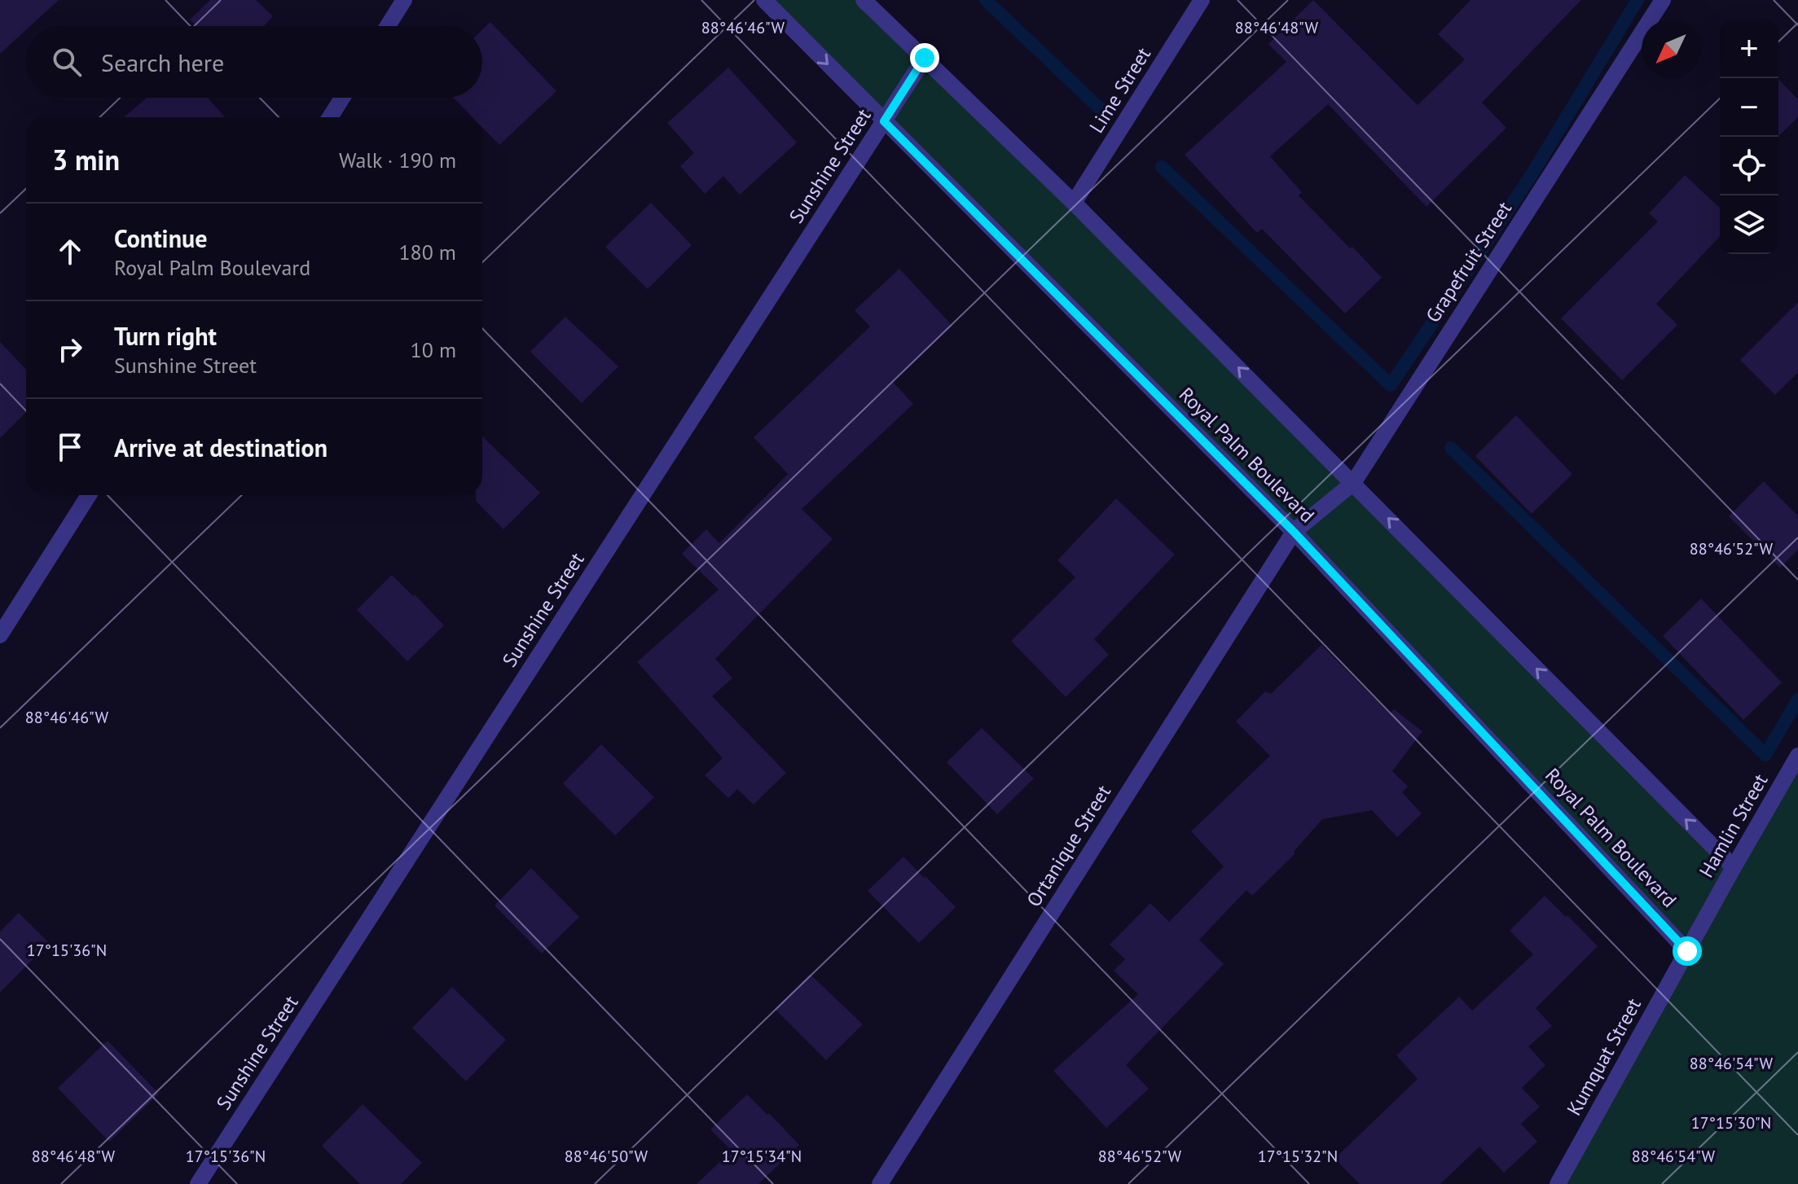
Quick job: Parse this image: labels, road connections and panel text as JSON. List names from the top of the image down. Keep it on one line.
{"streets":{"street":["Lime Street","Sunshine Street","Grapefruit Street","Royal Palm Boulevard","Hamlin Street","Ortanique Street","Kumquat Street"]},"crossings":[["Sunshine Street","Royal Palm Boulevard"],["Grapefruit Street","Royal Palm Boulevard"],["Grapefruit Street","Ortanique Street"],["Royal Palm Boulevard","Hamlin Street"],["Royal Palm Boulevard","Ortanique Street"],["Royal Palm Boulevard","Kumquat Street"],["Hamlin Street","Kumquat Street"]],"north":"bottom left","page":{"map_buttons":["+","−"],"search":"Search here","heading":["3 min","Walk · 190 m"],"list":[["Continue","Royal Palm Boulevard","180 m"],["Turn right","Sunshine Street","10 m"],"Arrive at destination"]},"coordinates":["88°46'46\"W","88°46'48\"W","88°46'52\"W","17°15'36\"N","88°46'54\"W","17°15'30\"N","17°15'34\"N","17°15'32\"N","88°46'50\"W"]}
